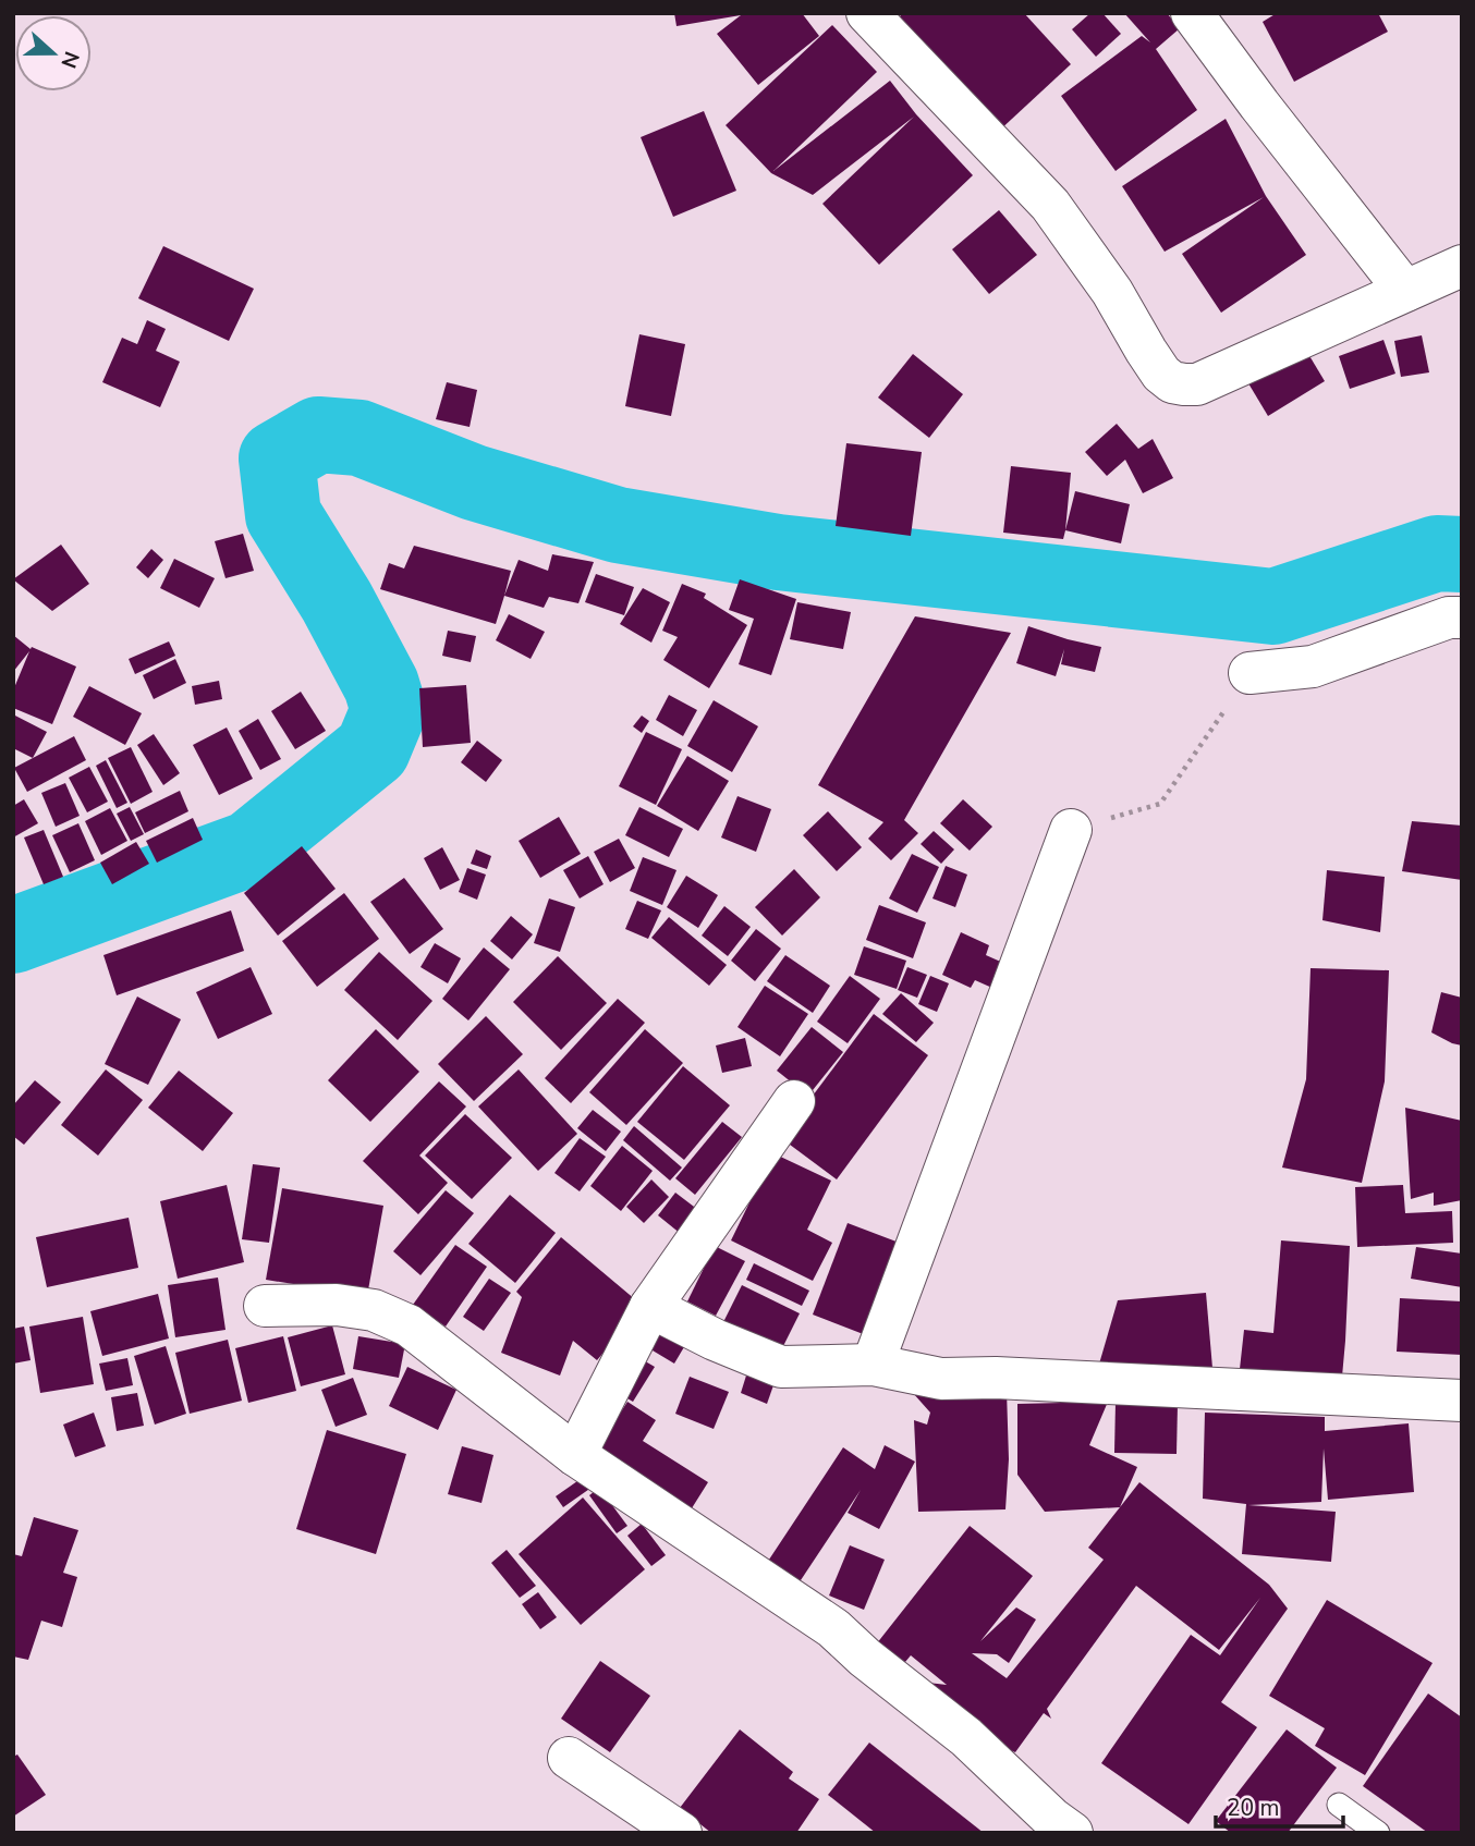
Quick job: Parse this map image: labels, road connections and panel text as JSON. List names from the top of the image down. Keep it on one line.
{"scale_bar":"20 m","north":"right"}
